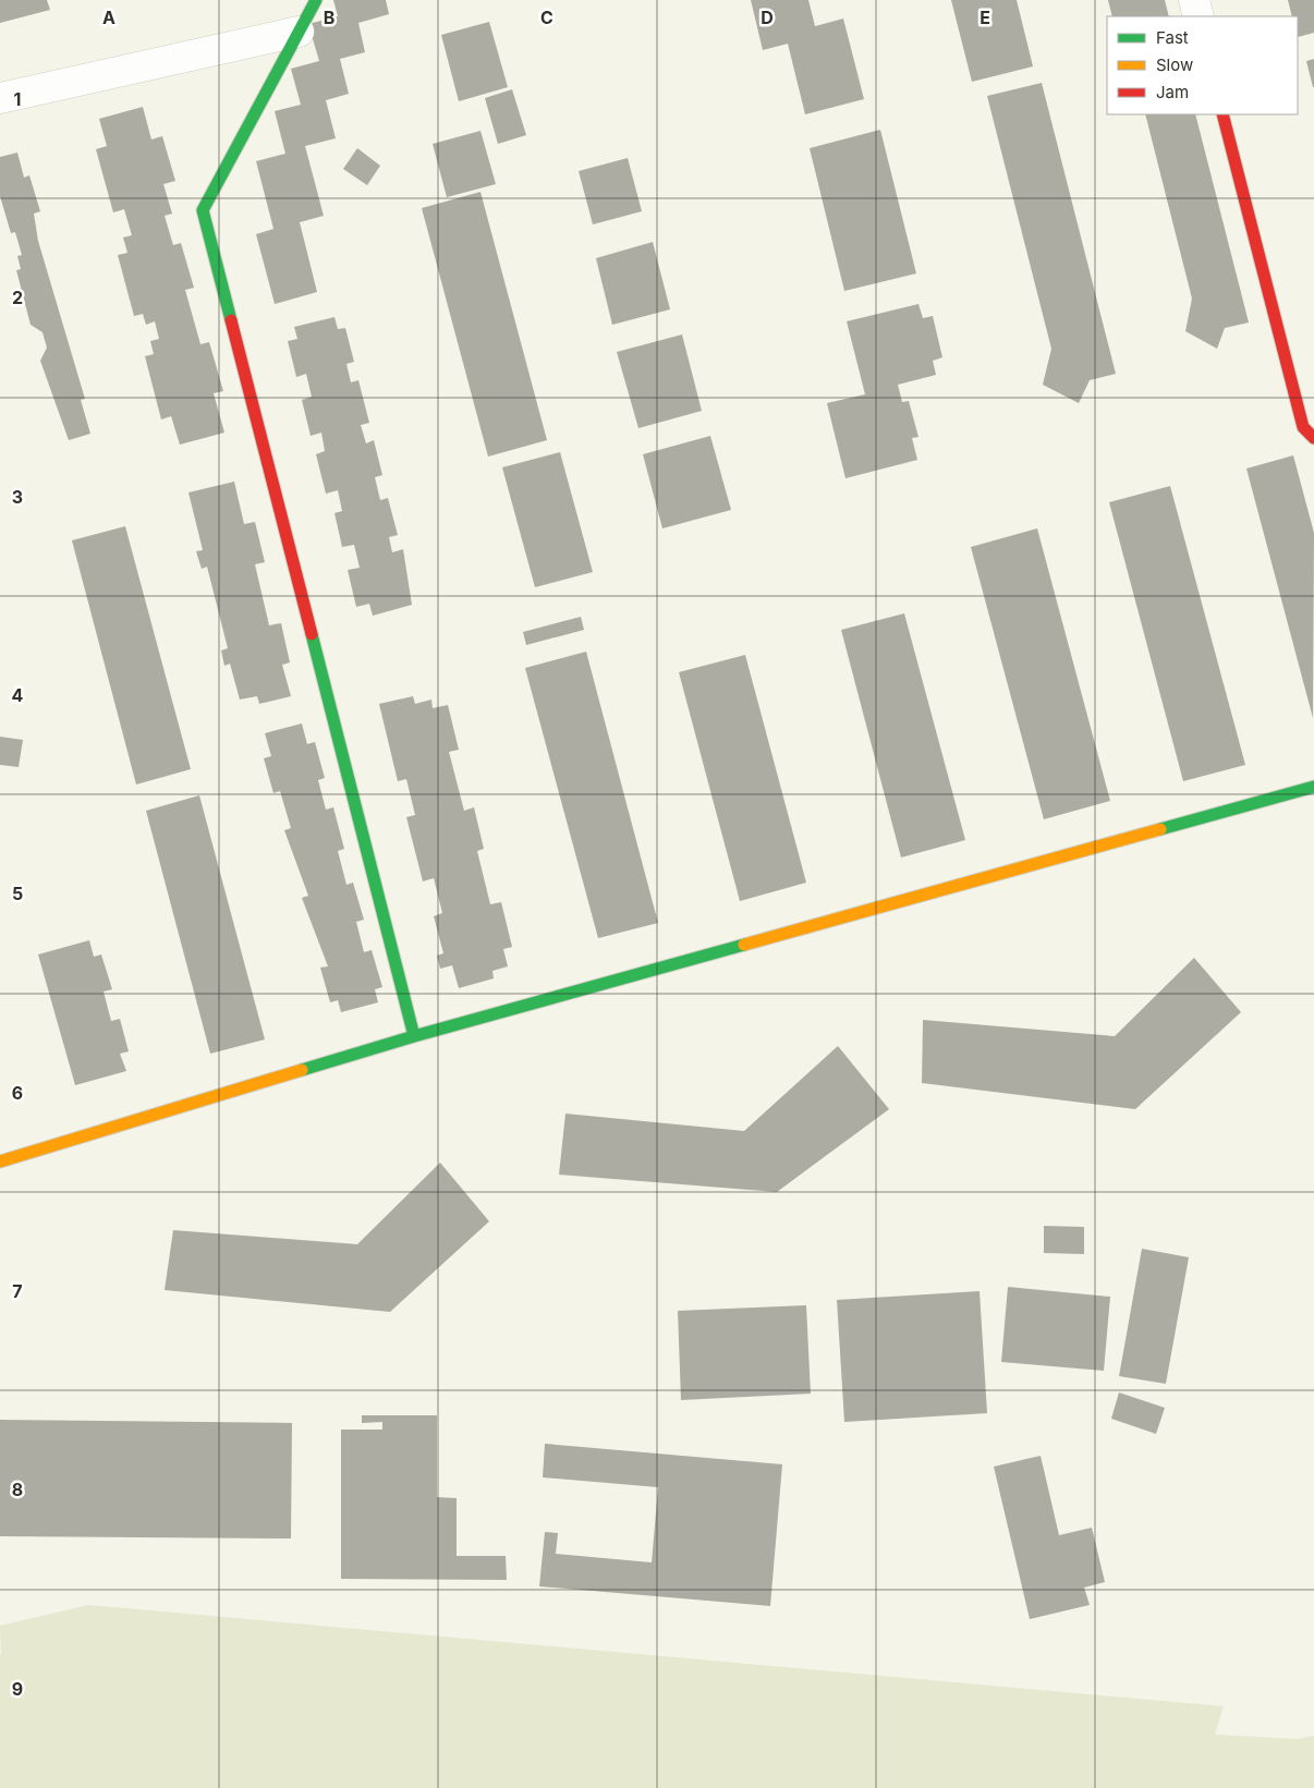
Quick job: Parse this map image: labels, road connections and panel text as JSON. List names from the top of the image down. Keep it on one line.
{"legend":["Fast","Slow","Jam"],"grid":{"columns":["A","B","C","D","E"],"rows":["1","2","3","4","5","6","7","8","9"]}}
